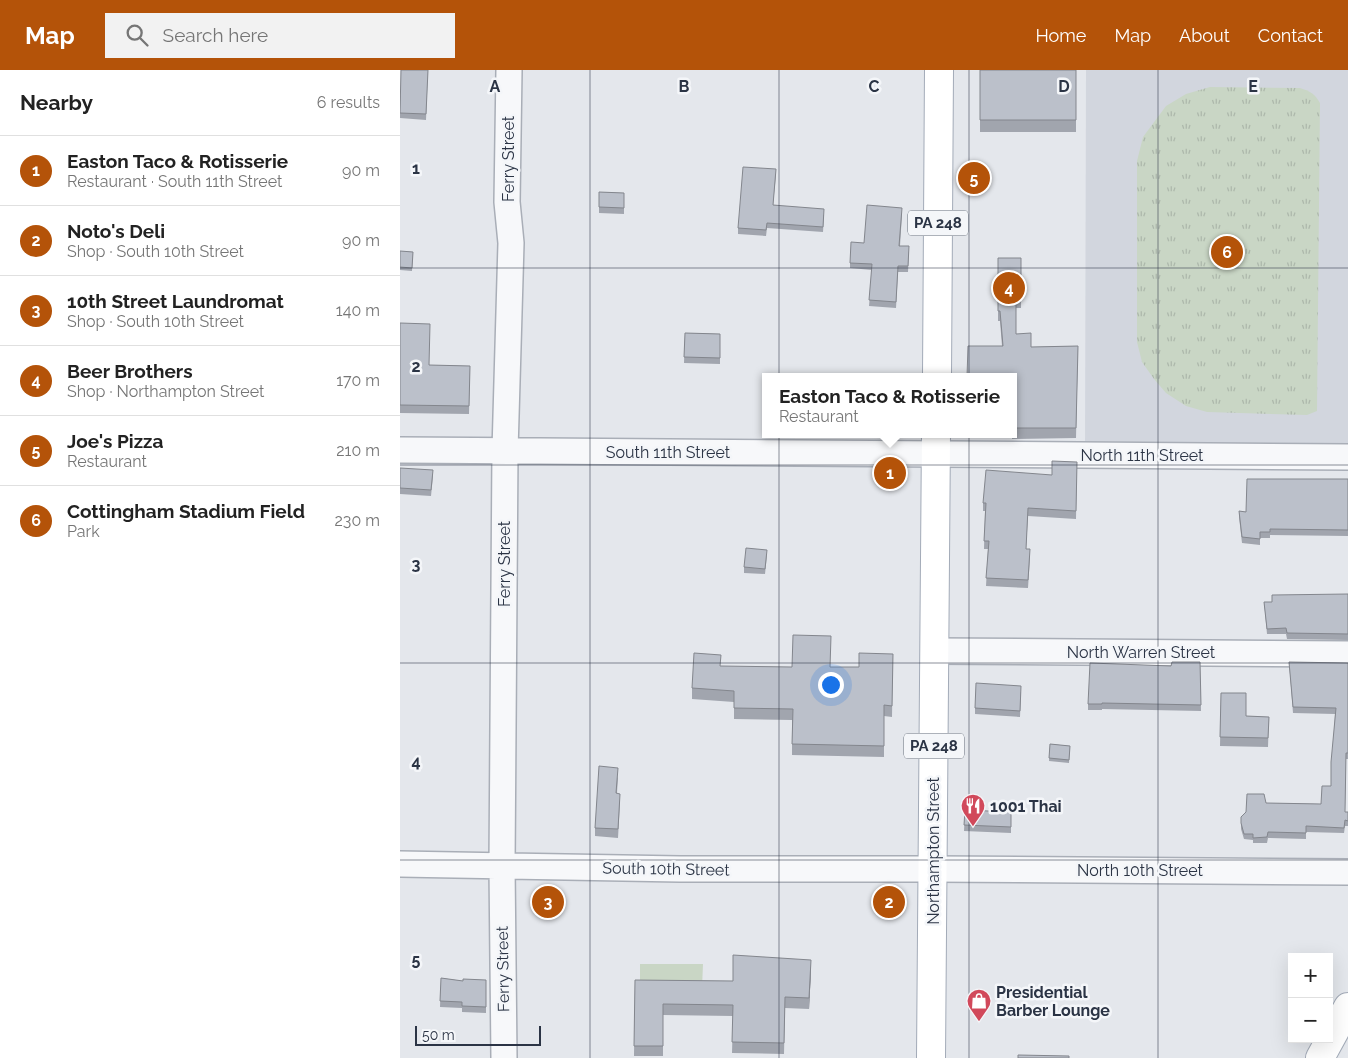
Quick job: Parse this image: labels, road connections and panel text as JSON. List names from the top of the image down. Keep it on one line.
{"streets":{"main road":["PA 248","Northampton Street"],"street":["Ferry Street","South 11th Street","North 11th Street","North Warren Street","South 10th Street","North 10th Street"]},"crossings":[["Ferry Street","South 11th Street"],["Ferry Street","South 10th Street"],["South 11th Street","North 11th Street"],["South 11th Street","Northampton Street"],["North 11th Street","Northampton Street"],["North Warren Street","Northampton Street"],["Northampton Street","South 10th Street"],["Northampton Street","North 10th Street"],["South 10th Street","North 10th Street"]],"places":{"restaurant":["1001 Thai"],"shop":["Presidential Barber Lounge"]},"scale_bar":"50 m","page":{"header":"Map","search":"Search here","nav":["Home","Map","About","Contact"],"heading":["Nearby","6 results"],"list":[{"mark":"1","name":"Easton Taco & Rotisserie","note":"Restaurant · South 11th Street","value":"90 m"},{"mark":"2","name":"Noto's Deli","note":"Shop · South 10th Street","value":"90 m"},{"mark":"3","name":"10th Street Laundromat","note":"Shop · South 10th Street","value":"140 m"},{"mark":"4","name":"Beer Brothers","note":"Shop · Northampton Street","value":"170 m"},{"mark":"5","name":"Joe's Pizza","note":"Restaurant","value":"210 m"},{"mark":"6","name":"Cottingham Stadium Field","note":"Park","value":"230 m"}],"pins":["5","6","4","1","2","3"],"popup":["Easton Taco & Rotisserie","Restaurant"],"map_buttons":["+","−"],"scale":"50 m"},"grid":{"columns":["A","B","C","D","E"],"rows":["1","2","3","4","5"]}}
